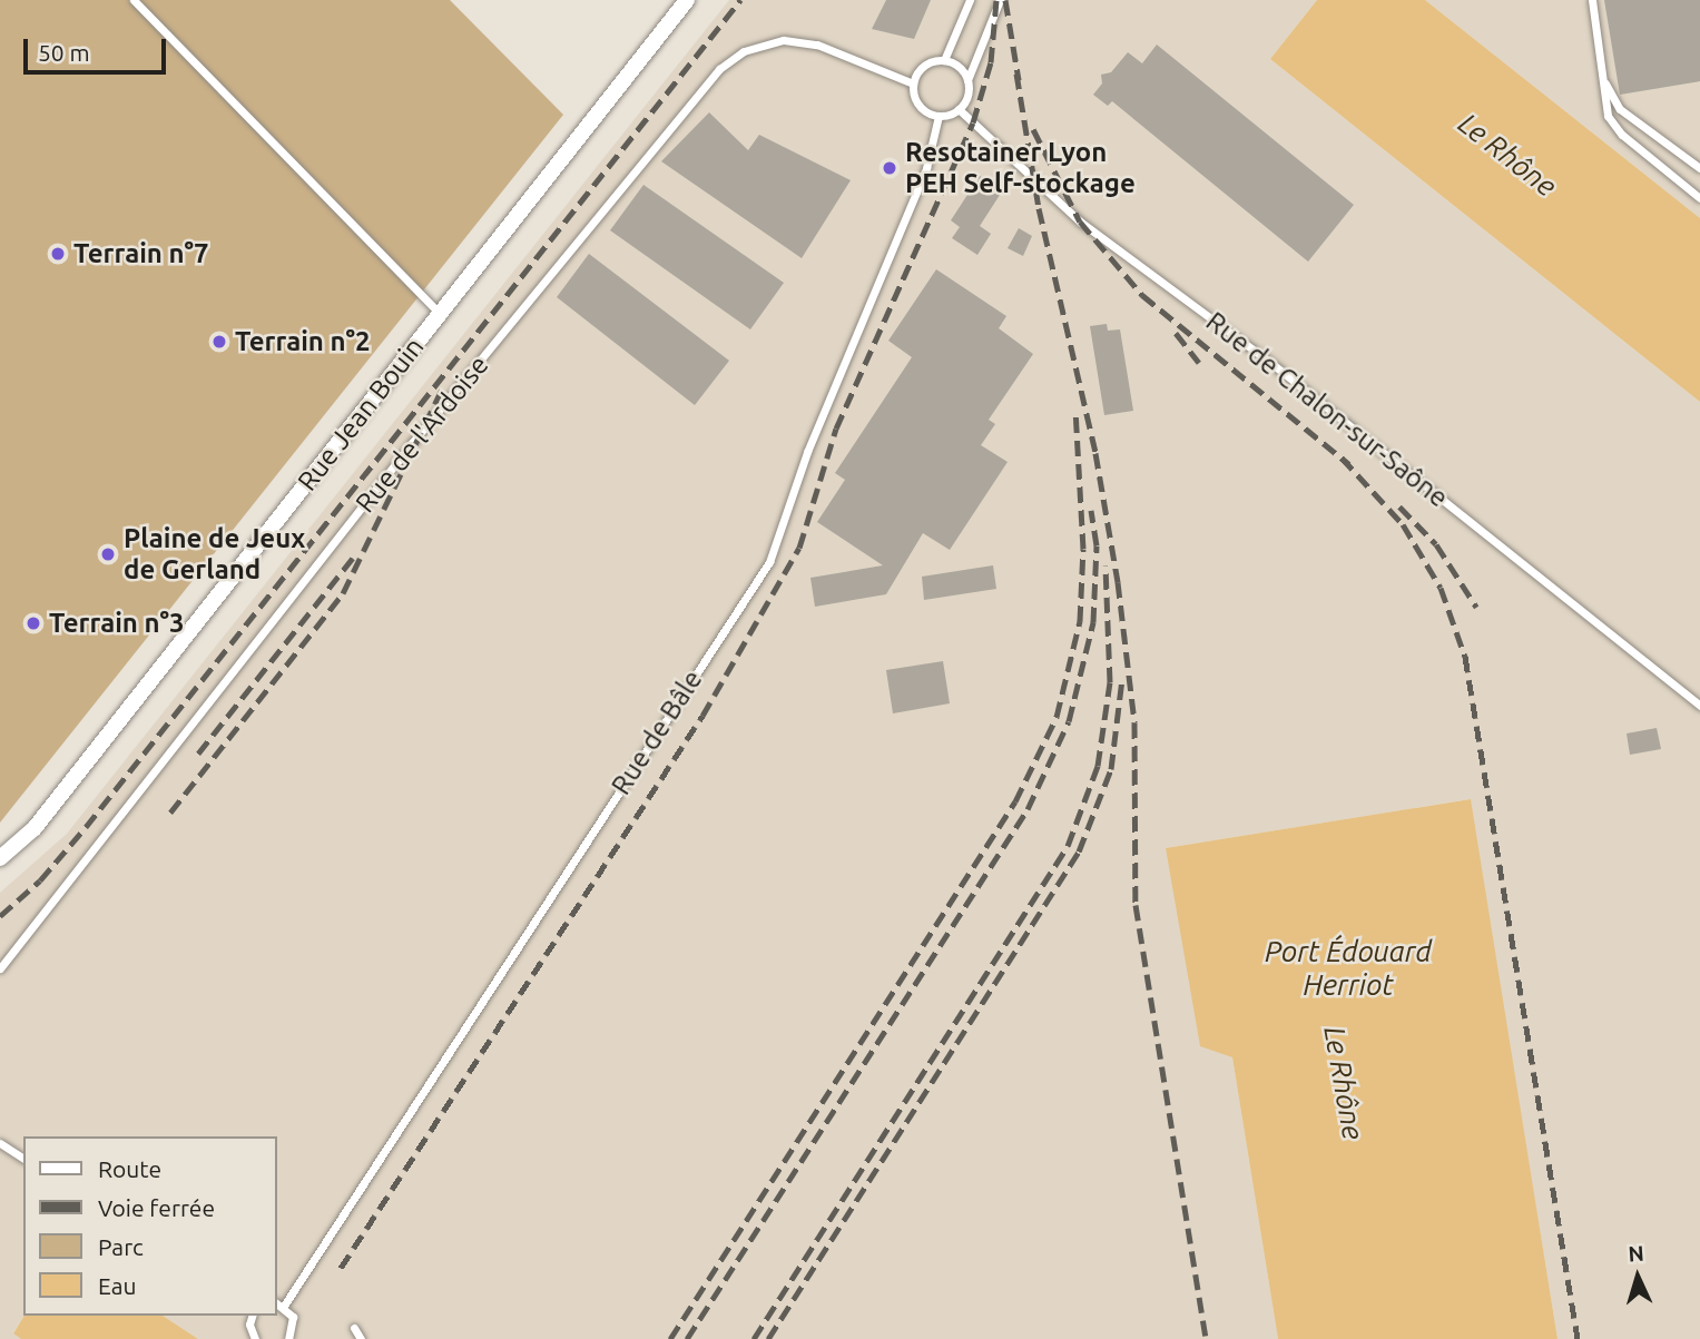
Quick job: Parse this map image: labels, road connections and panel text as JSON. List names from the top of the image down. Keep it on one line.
{"streets":{"street":["Rue Jean Bouin"],"lane":["Rue de Chalon-sur-Saône","Rue de l'Ardoise","Rue de Bâle"]},"crossings":[["Rue de Chalon-sur-Saône","Rue de l'Ardoise"],["Rue de Chalon-sur-Saône","Rue de Bâle"],["Rue de l'Ardoise","Rue de Bâle"]],"water":["Le Rhône","Port Édouard Herriot"],"places":["Resotainer Lyon PEH Self-stockage","Terrain n°7","Terrain n°2","Plaine de Jeux de Gerland","Terrain n°3"],"legend":["Route","Voie ferrée","Parc","Eau"],"scale_bar":"50 m","north":"top"}
